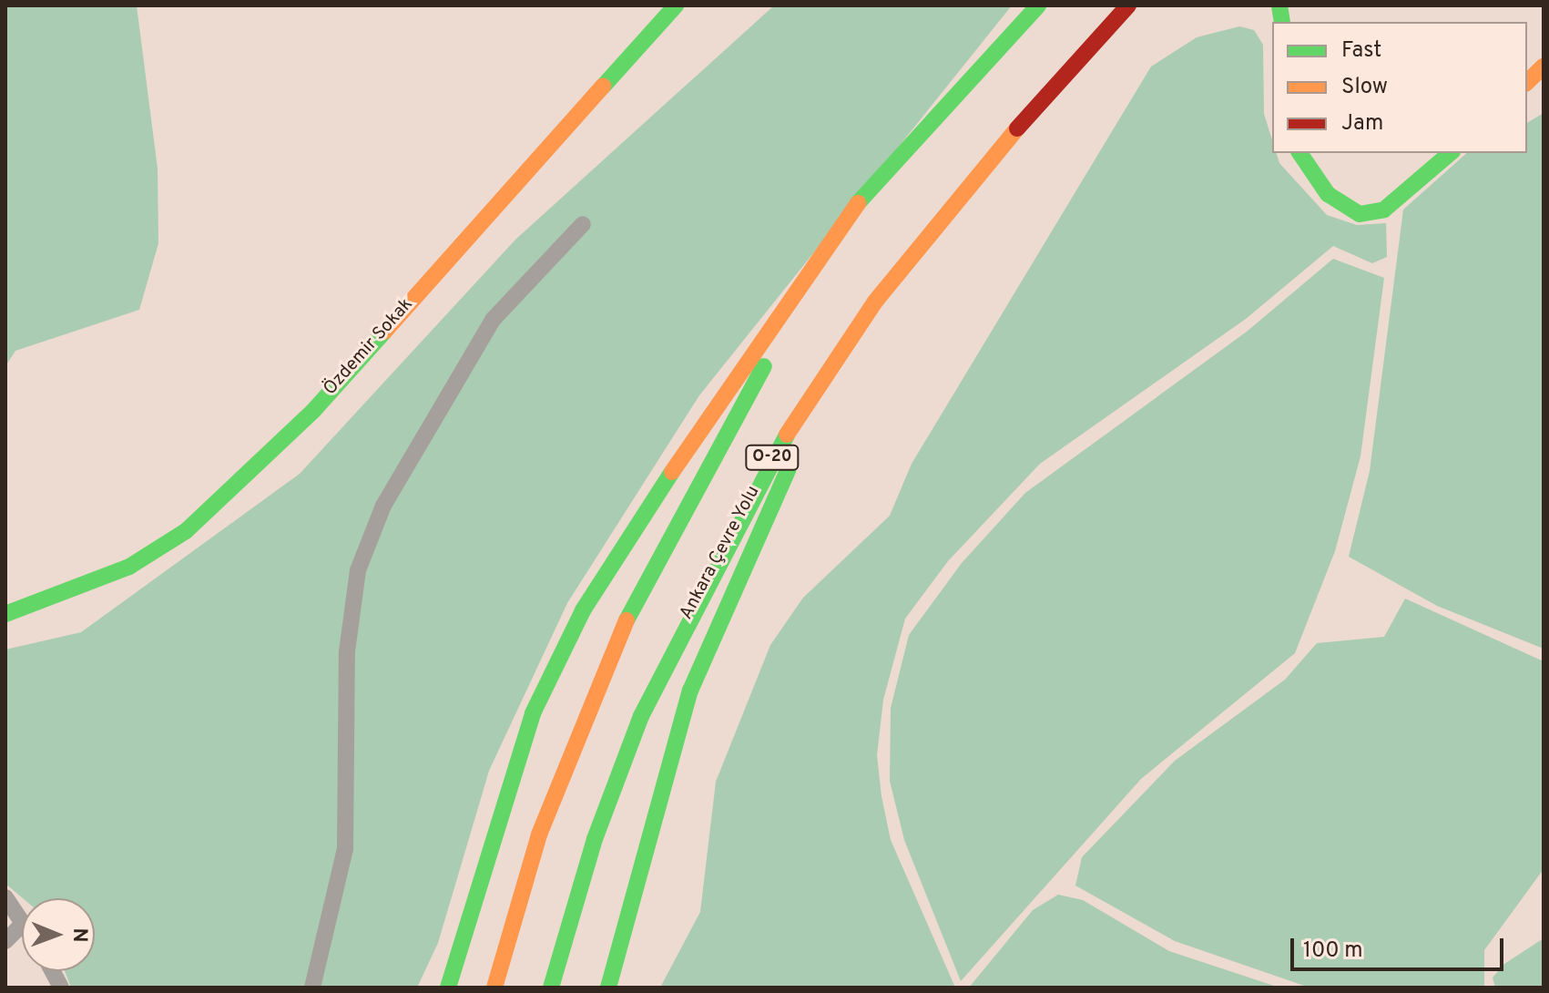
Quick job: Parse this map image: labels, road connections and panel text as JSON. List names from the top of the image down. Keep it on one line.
{"streets":{"main road":["Özdemir Sokak","O-20","Ankara Çevre Yolu"]},"legend":["Fast","Slow","Jam"],"scale_bar":"100 m","north":"right"}
